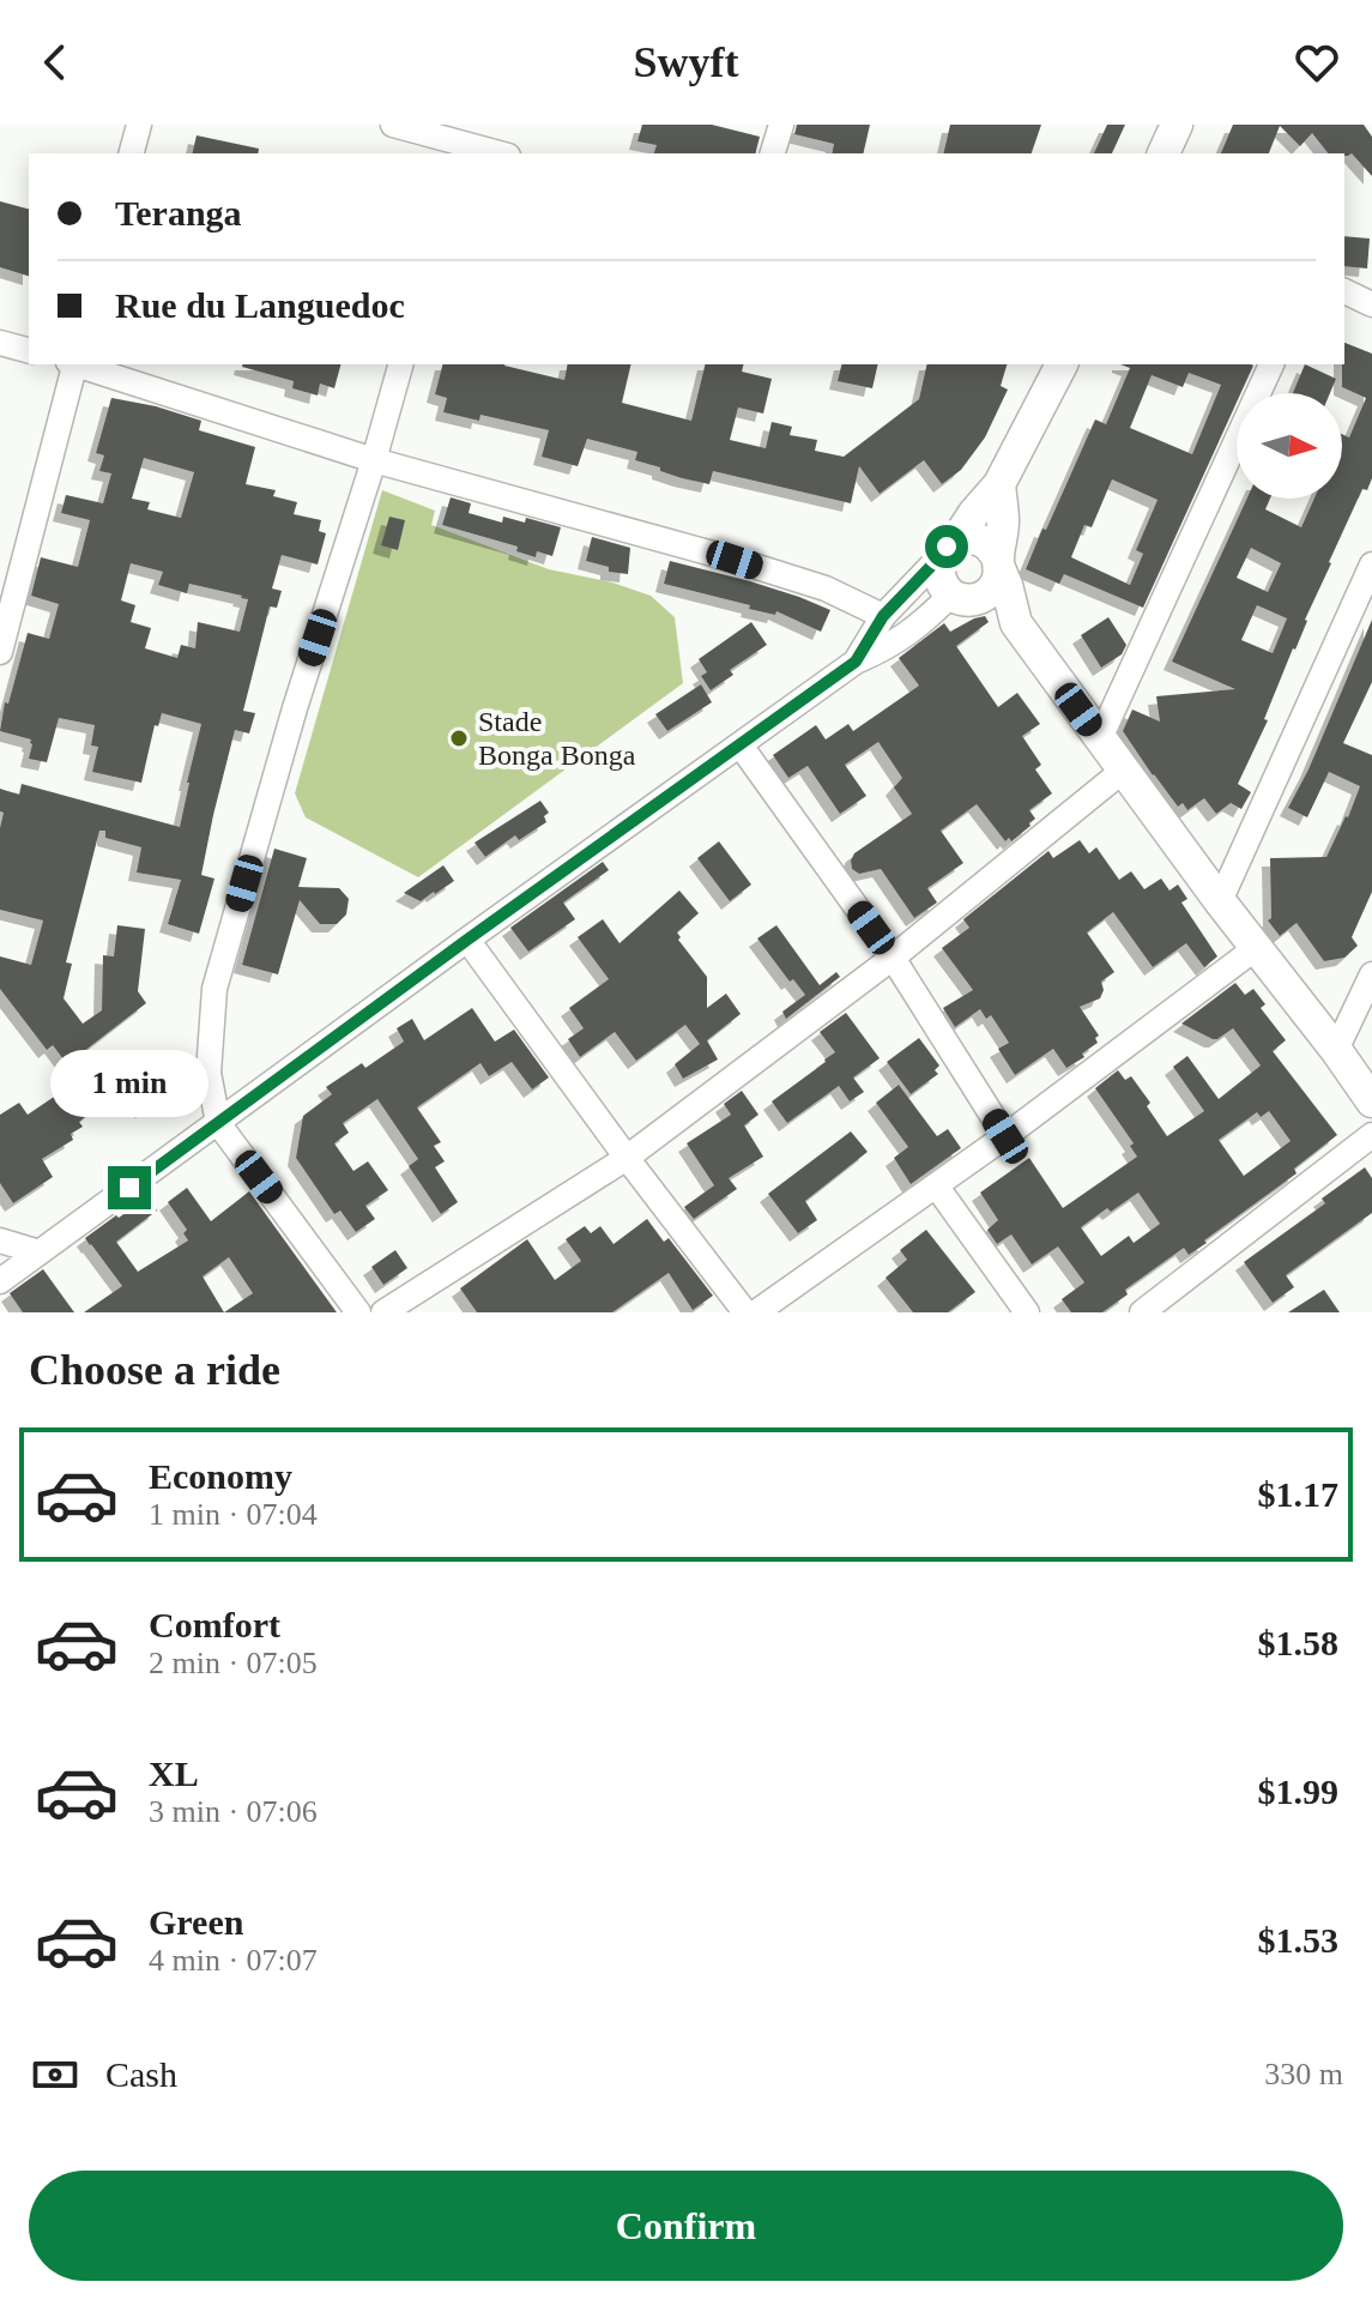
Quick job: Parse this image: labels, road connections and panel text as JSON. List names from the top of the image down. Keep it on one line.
{"places":["Stade Bonga Bonga"],"north":"right","page":{"header":"Swyft","banner":["Teranga","Rue du Languedoc"],"bubble":"1 min","heading":"Choose a ride","list":[{"name":"Economy","note":"1 min · 07:04","value":"$1.17"},{"name":"Comfort","note":"2 min · 07:05","value":"$1.58"},{"name":"XL","note":"3 min · 07:06","value":"$1.99"},{"name":"Green","note":"4 min · 07:07","value":"$1.53"}],"pay":["Cash","330 m"],"buttons":"Confirm"}}
